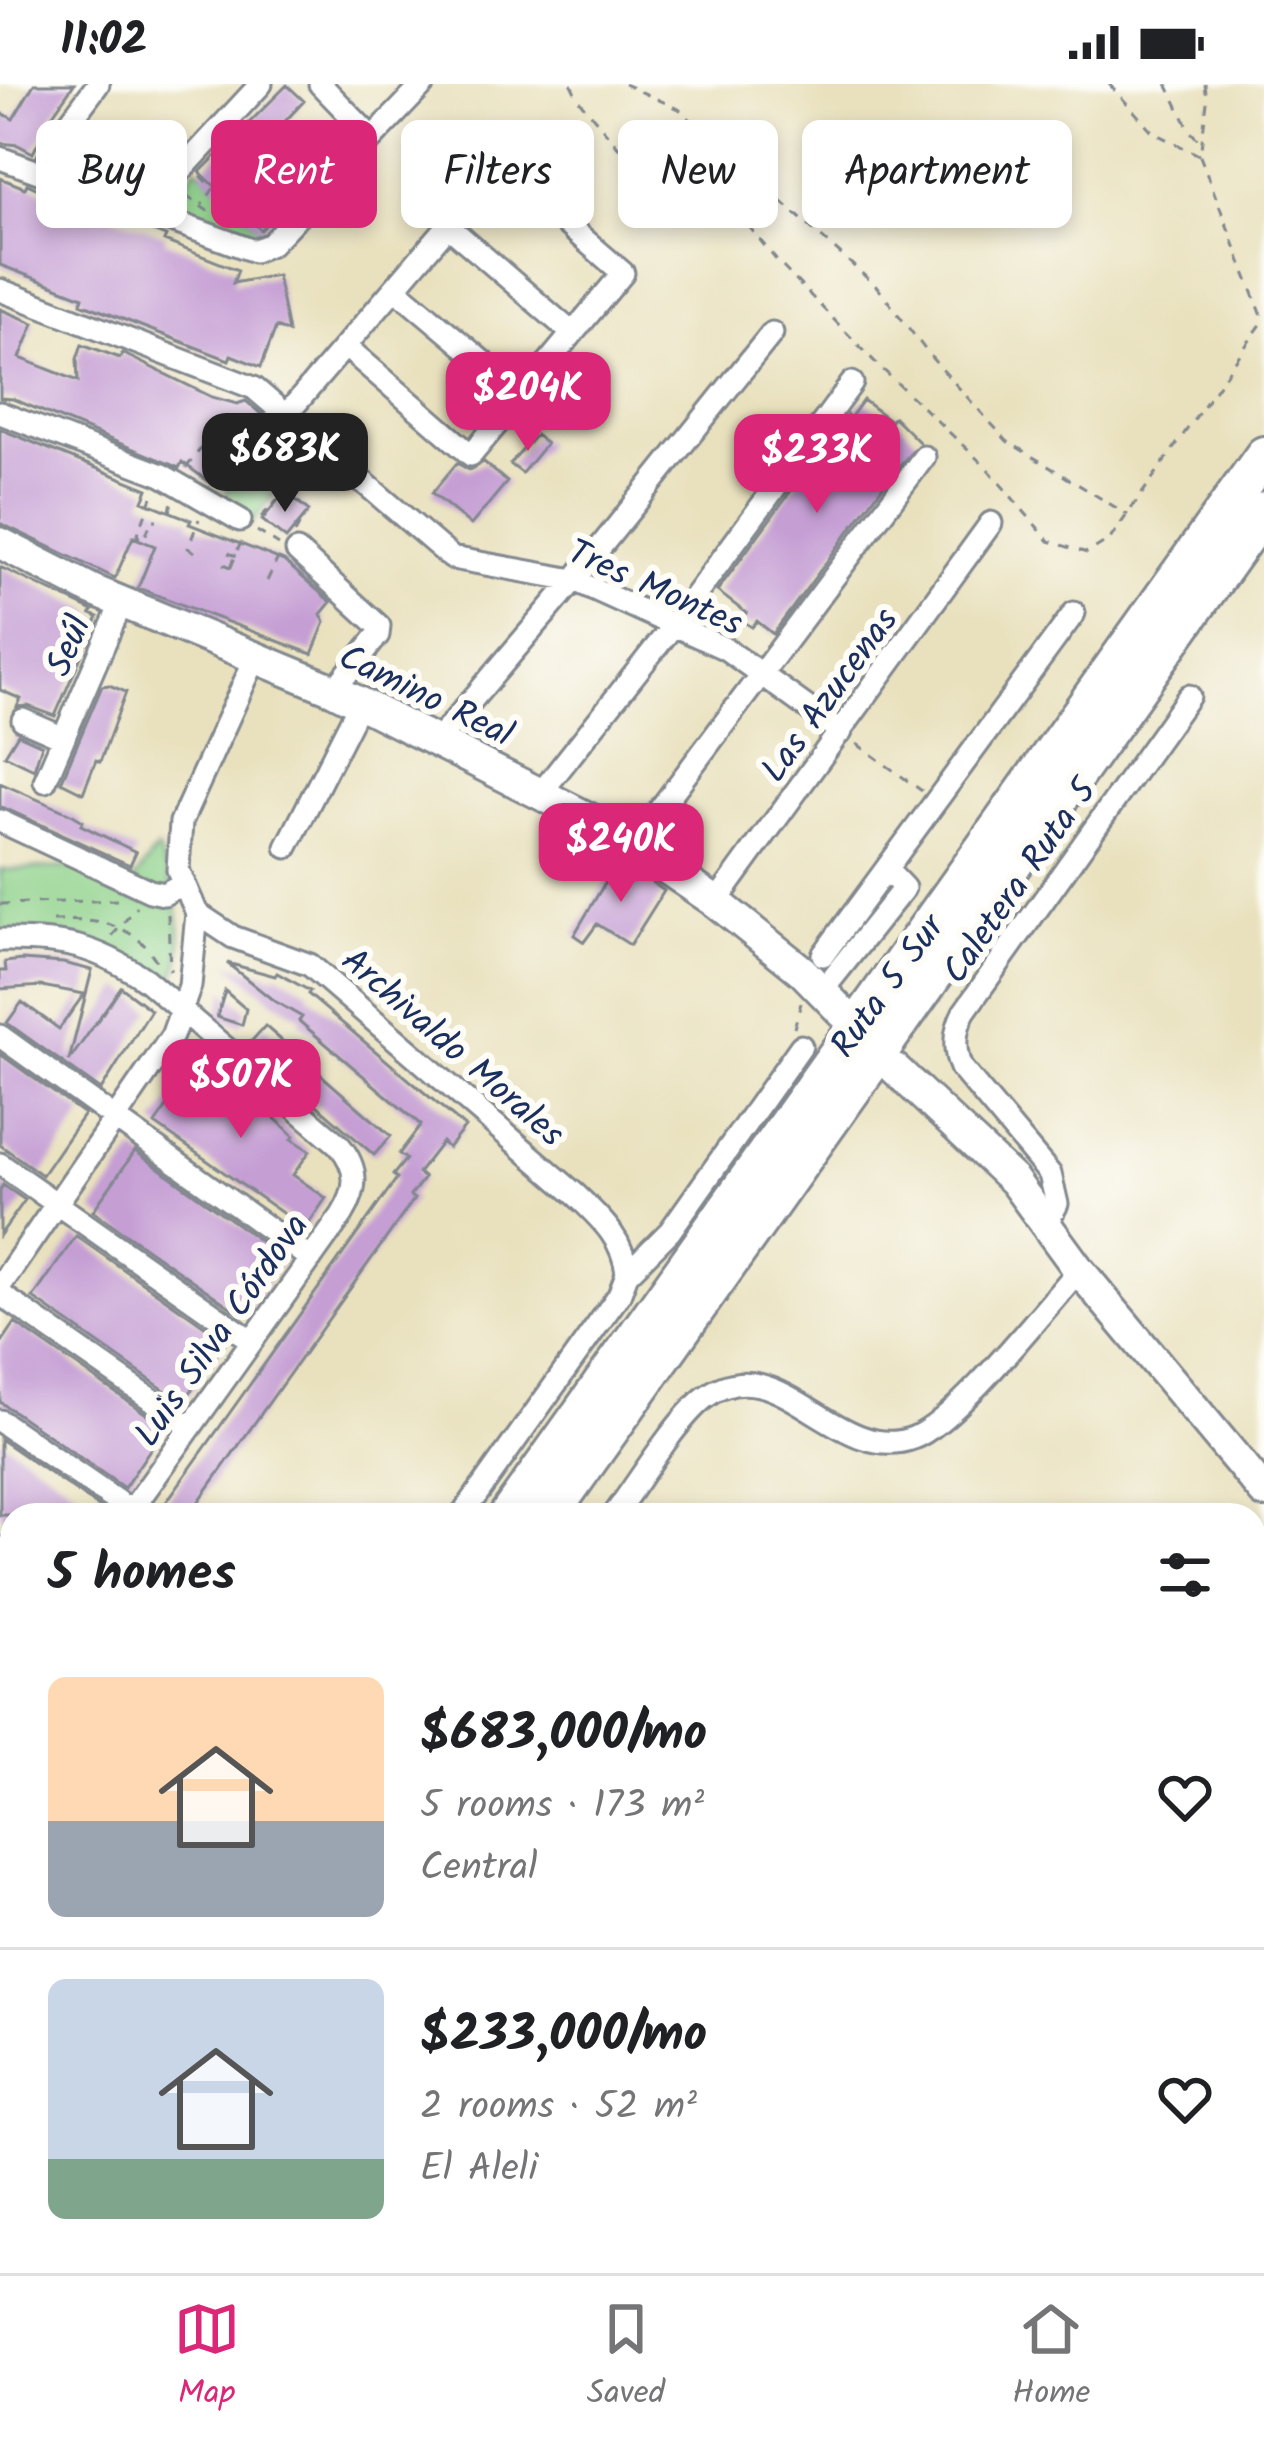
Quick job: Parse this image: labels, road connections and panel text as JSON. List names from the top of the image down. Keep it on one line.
{"streets":{"highway":["Ruta 5 Sur"],"street":["Tres Montes","Seúl","Camino Real","Las Azucenas","Caletera Ruta 5","Archivaldo Morales","Luis Silva Córdova"]},"crossings":[["Tres Montes","Las Azucenas"],["Seúl","Camino Real"],["Camino Real","Las Azucenas"]],"page":{"status":"11:02","chip":["Buy","Rent","Filters","New","Apartment"],"price":["$204K","$683K","$233K","$240K","$507K"],"heading":"5 homes","list":[{"name":"$683,000/mo","note":"5 rooms · 173 m² · Central"},{"name":"$233,000/mo","note":"2 rooms · 52 m² · El Aleli"}],"tabs":["Map","Saved","Home"]}}
